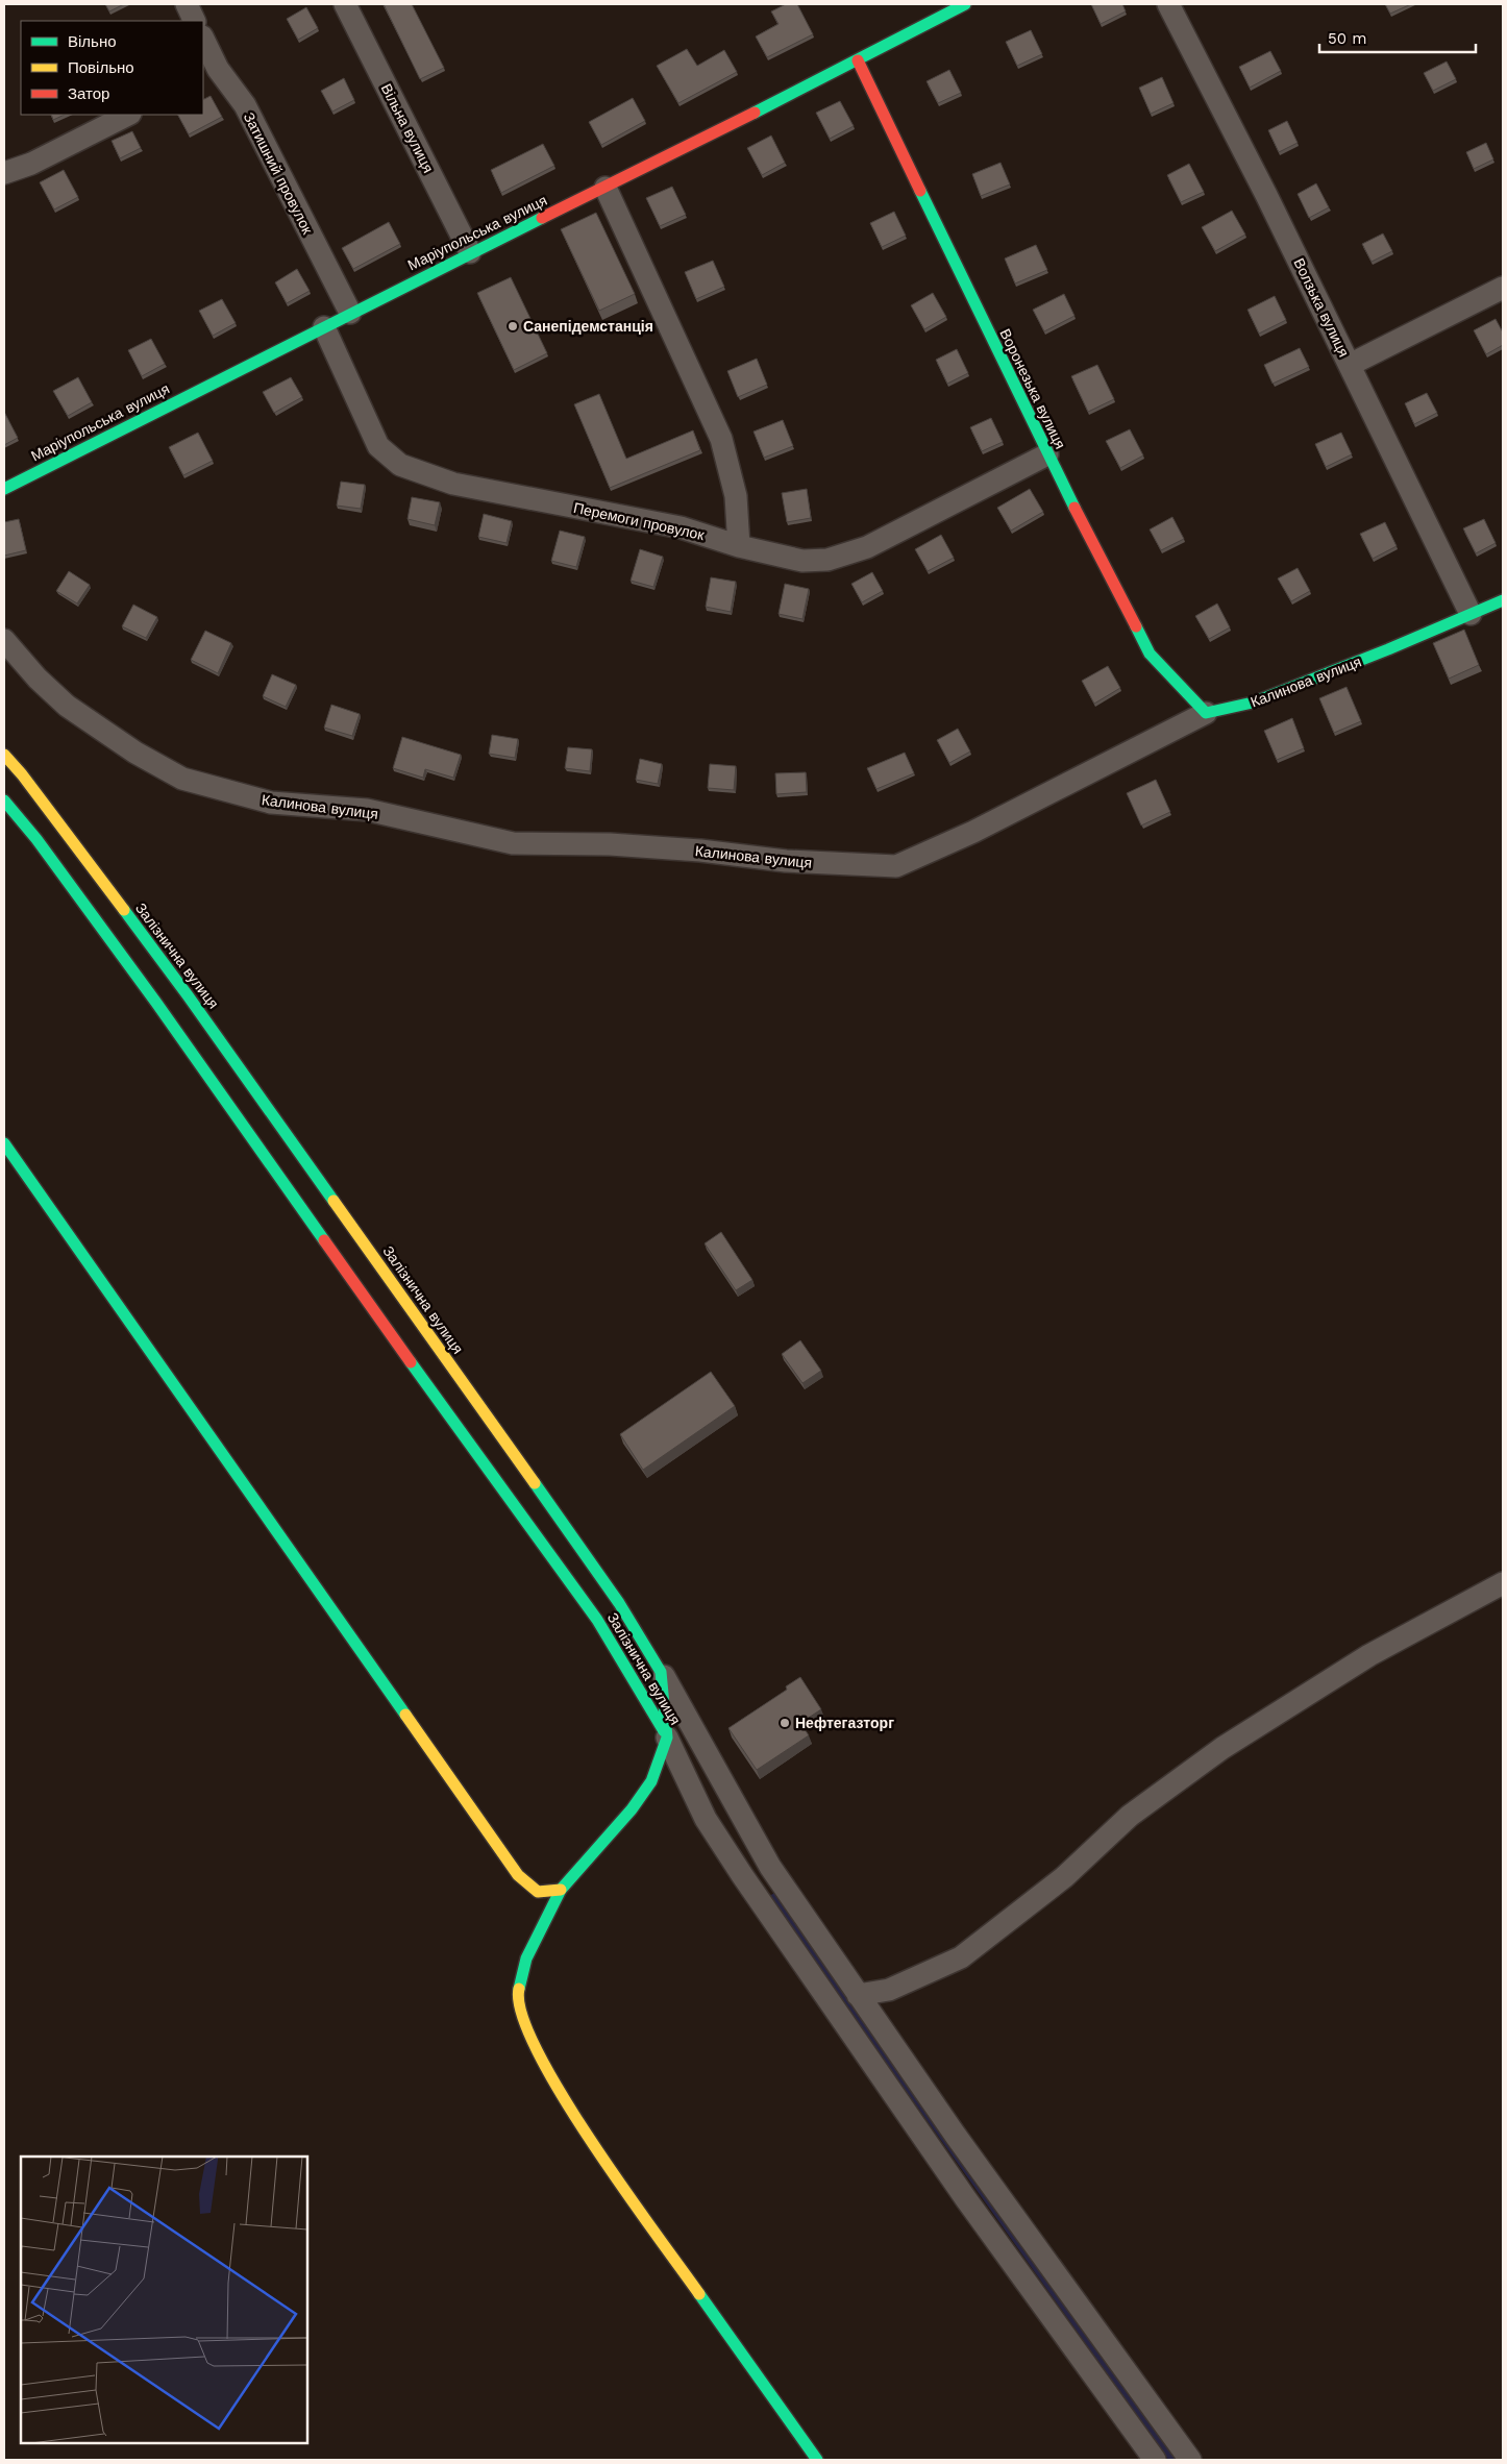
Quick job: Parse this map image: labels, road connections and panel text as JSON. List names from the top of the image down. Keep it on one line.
{"streets":{"main road":["Маріупольська вулиця","Воронезька вулиця","Калинова вулиця","Залізнична вулиця"],"street":["Вільна вулиця","Затишний провулок","Волзька вулиця","Перемоги провулок"]},"crossings":[["Вільна вулиця","Маріупольська вулиця"],["Затишний провулок","Маріупольська вулиця"],["Маріупольська вулиця","Воронезька вулиця"],["Маріупольська вулиця","Перемоги провулок"],["Волзька вулиця","Калинова вулиця"],["Воронезька вулиця","Перемоги провулок"],["Воронезька вулиця","Калинова вулиця"]],"places":["Санепідемстанція","Нефтегазторг"],"legend":["Вільно","Повільно","Затор"],"scale_bar":"50 m"}
